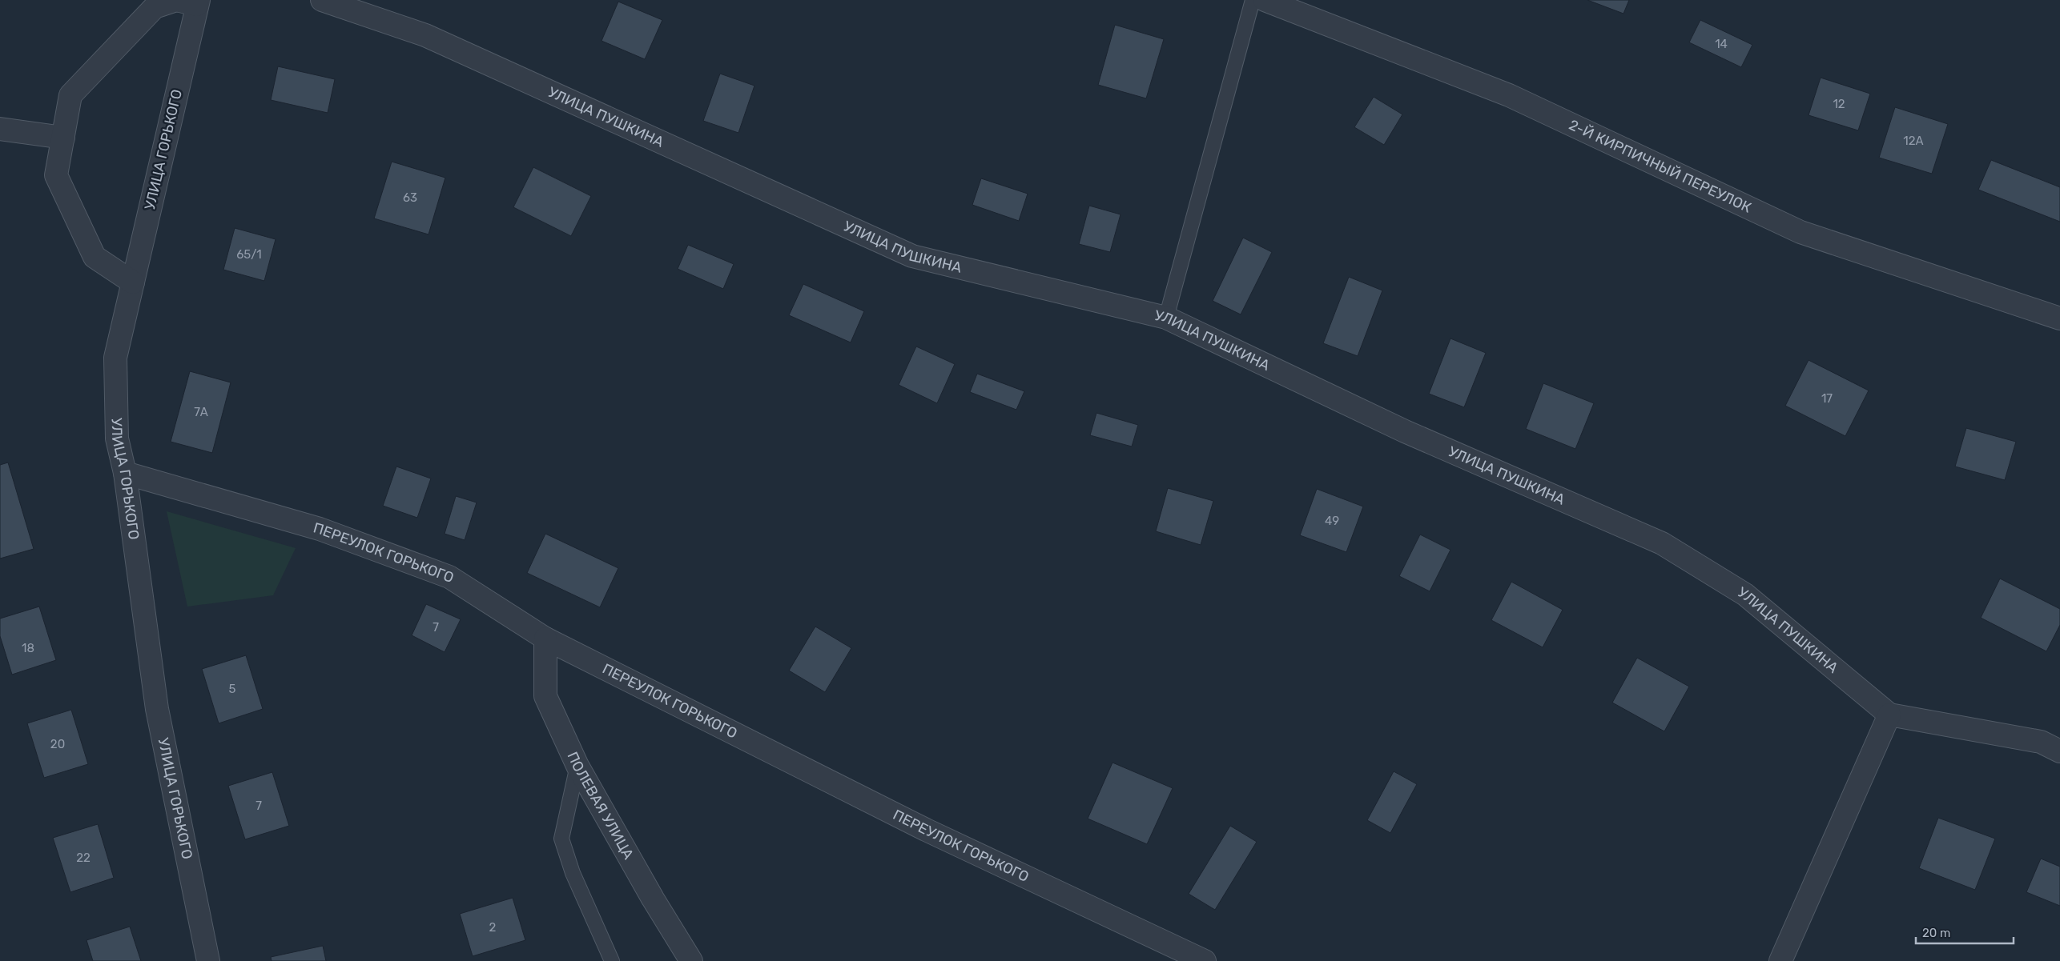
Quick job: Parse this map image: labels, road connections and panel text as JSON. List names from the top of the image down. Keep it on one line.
{"streets":{"street":["УЛИЦА ПУШКИНА","УЛИЦА ГОРЬКОГО","2-Й КИРПИЧНЫЙ ПЕРЕУЛОК","ПЕРЕУЛОК ГОРЬКОГО","ПОЛЕВАЯ УЛИЦА"]},"crossings":[["УЛИЦА ГОРЬКОГО","ПЕРЕУЛОК ГОРЬКОГО"],["ПЕРЕУЛОК ГОРЬКОГО","ПОЛЕВАЯ УЛИЦА"]],"house_numbers":["14","12","12А","63","65/1","17","7А","49","7","18","5","20","7","22","2"],"scale_bar":"20 m"}
